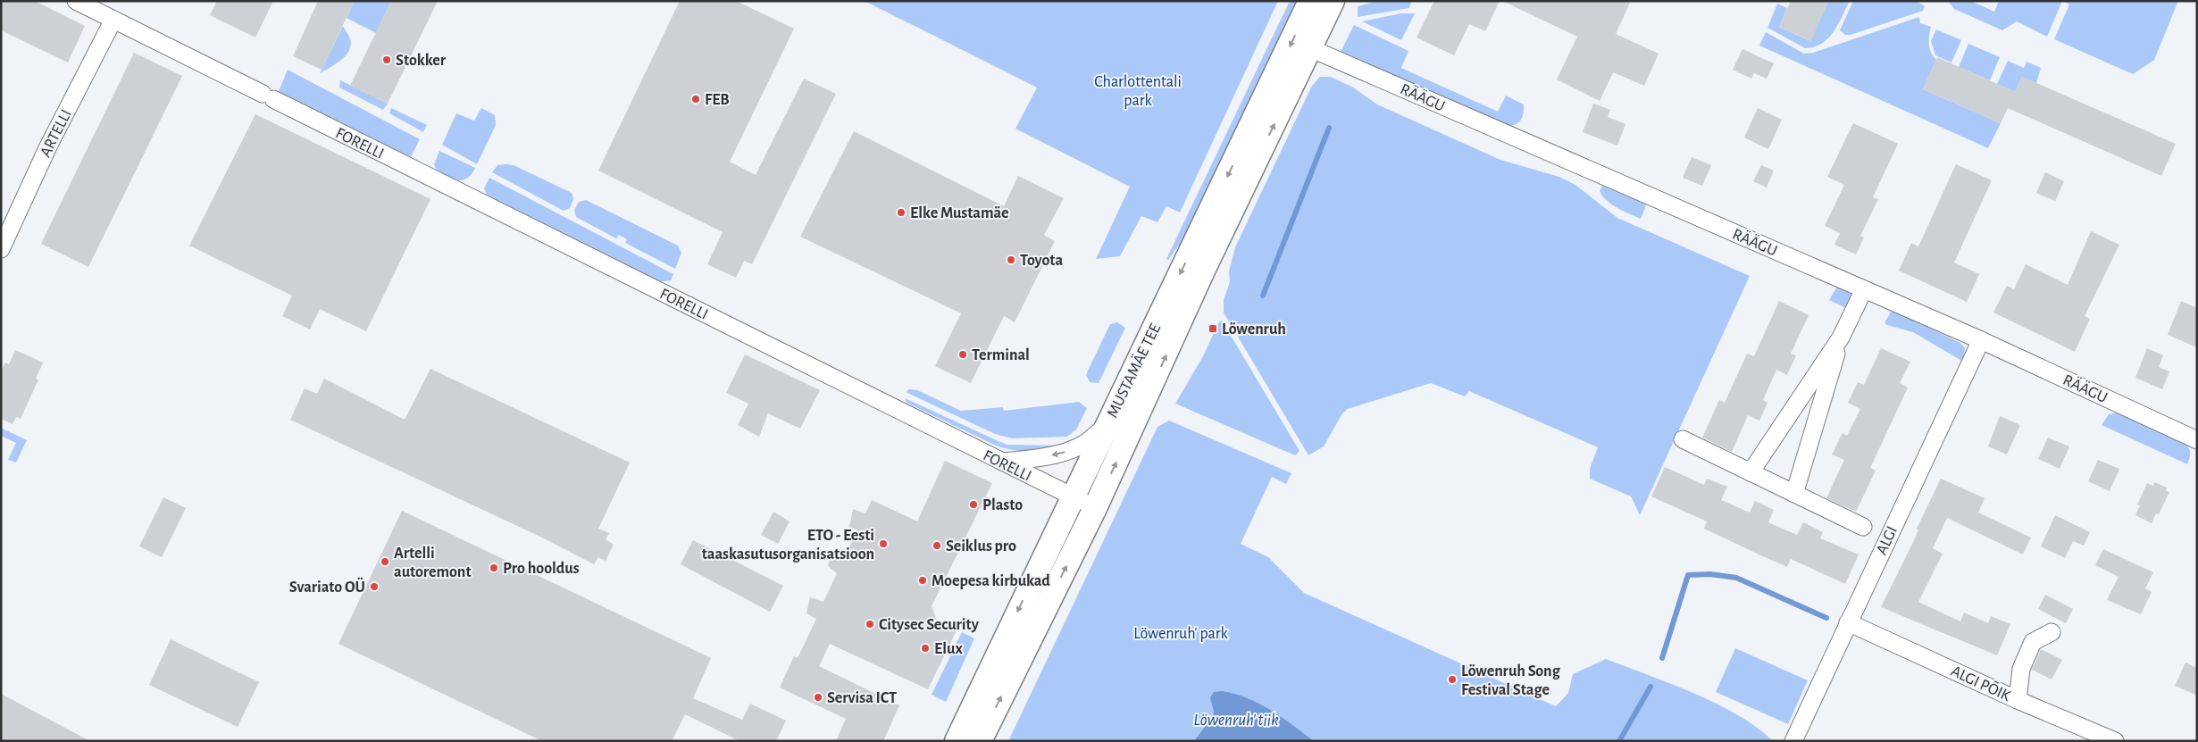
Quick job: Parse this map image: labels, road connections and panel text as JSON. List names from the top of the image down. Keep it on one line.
{"streets":{"main road":["MUSTAMÄE TEE"],"street":["RÄÄGU","ARTELLI","FORELLI","ALGI","ALGI PÕIK"]},"crossings":[["RÄÄGU","MUSTAMÄE TEE"],["RÄÄGU","ALGI"],["ARTELLI","FORELLI"],["FORELLI","MUSTAMÄE TEE"],["ALGI","ALGI PÕIK"]],"water":["Löwenruh' tiik"],"parks":["Charlottentali park","Löwenruh' park"],"places":{"other":["Stokker","FEB","Elke Mustamäe","Toyota","Terminal","Plasto","ETO - Eesti taaskasutusorganisatsioon","Seiklus pro","Artelli autoremont","Pro hooldus","Moepesa kirbukad","Svariato OÜ","Citysec Security","Elux","Löwenruh Song Festival Stage","Servisa ICT"],"transit":["Löwenruh"]}}
